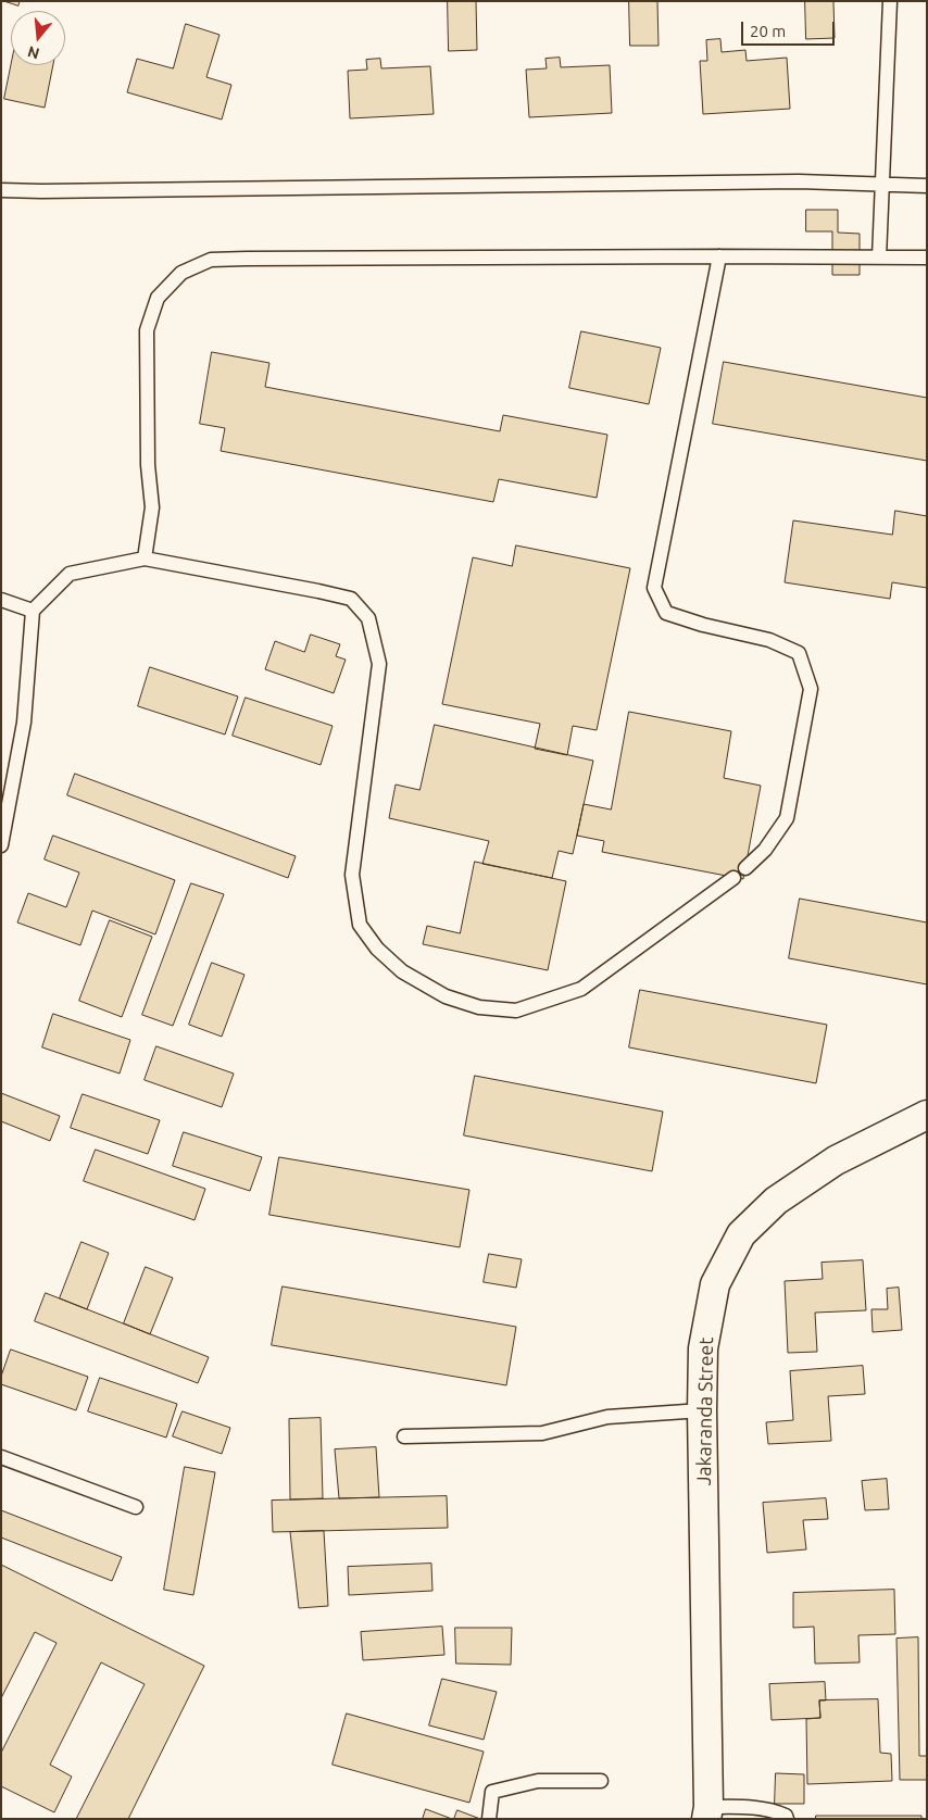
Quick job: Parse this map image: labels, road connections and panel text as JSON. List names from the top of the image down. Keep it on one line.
{"streets":{"street":["Jakaranda Street"]},"scale_bar":"20 m","north":"bottom"}
